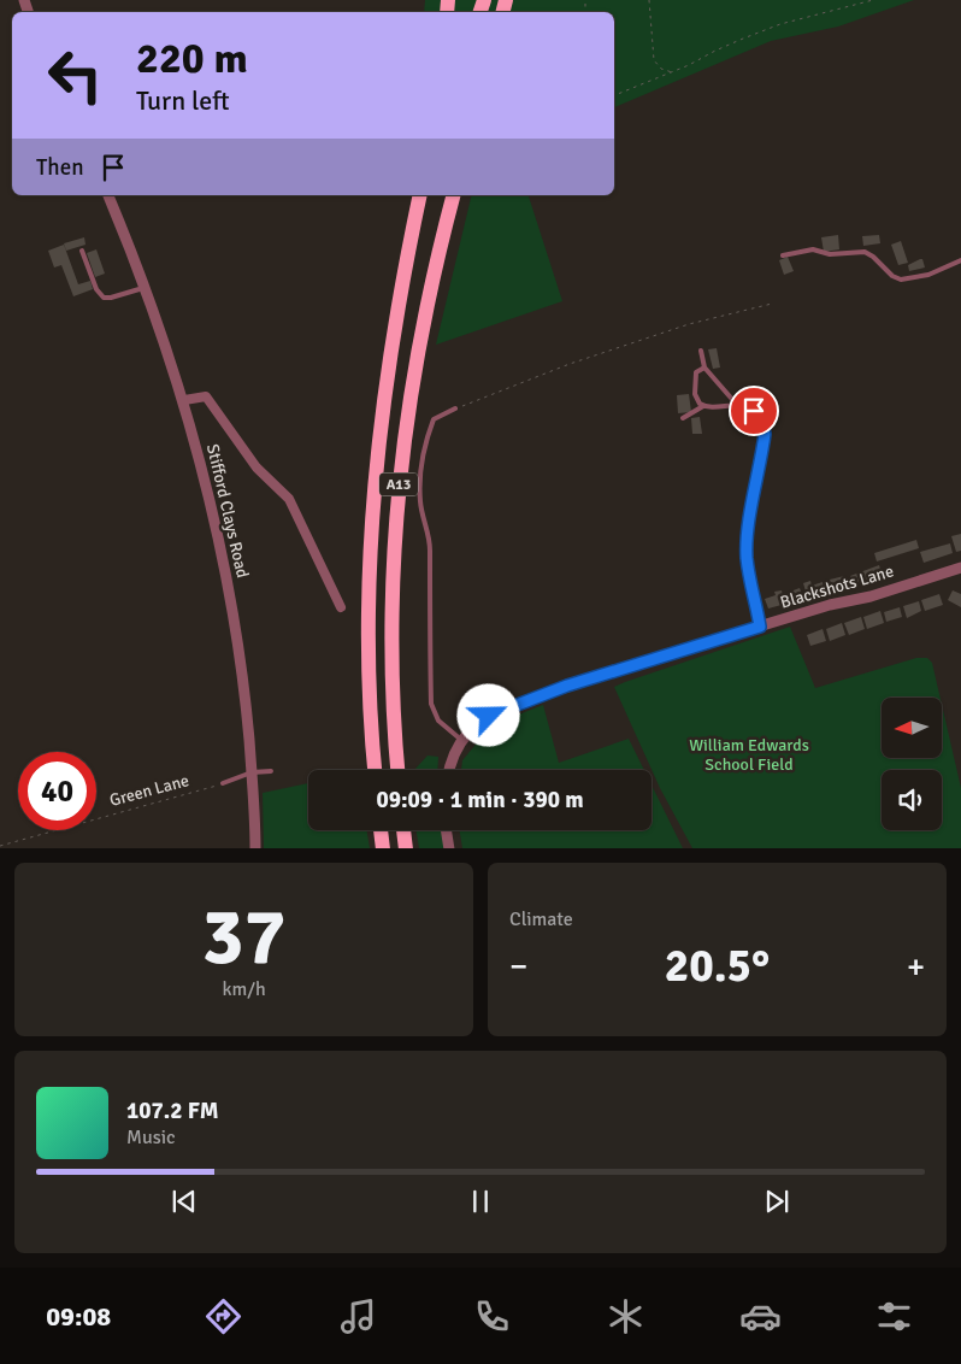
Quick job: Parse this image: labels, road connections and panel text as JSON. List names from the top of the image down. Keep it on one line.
{"streets":{"highway":["A13"],"street":["Stifford Clays Road","Blackshots Lane"],"path":["Green Lane"]},"parks":["William Edwards School Field"],"north":"left","page":{"turn":["220 m","Turn left"],"then":"Then","limit":"40","trip":"09:09 · 1 min · 390 m","tile":[["37","km/h"],"Climate"],"heat":["−","20.5°","+"],"song":["107.2 FM","Music"],"tabs":"09:08"}}
